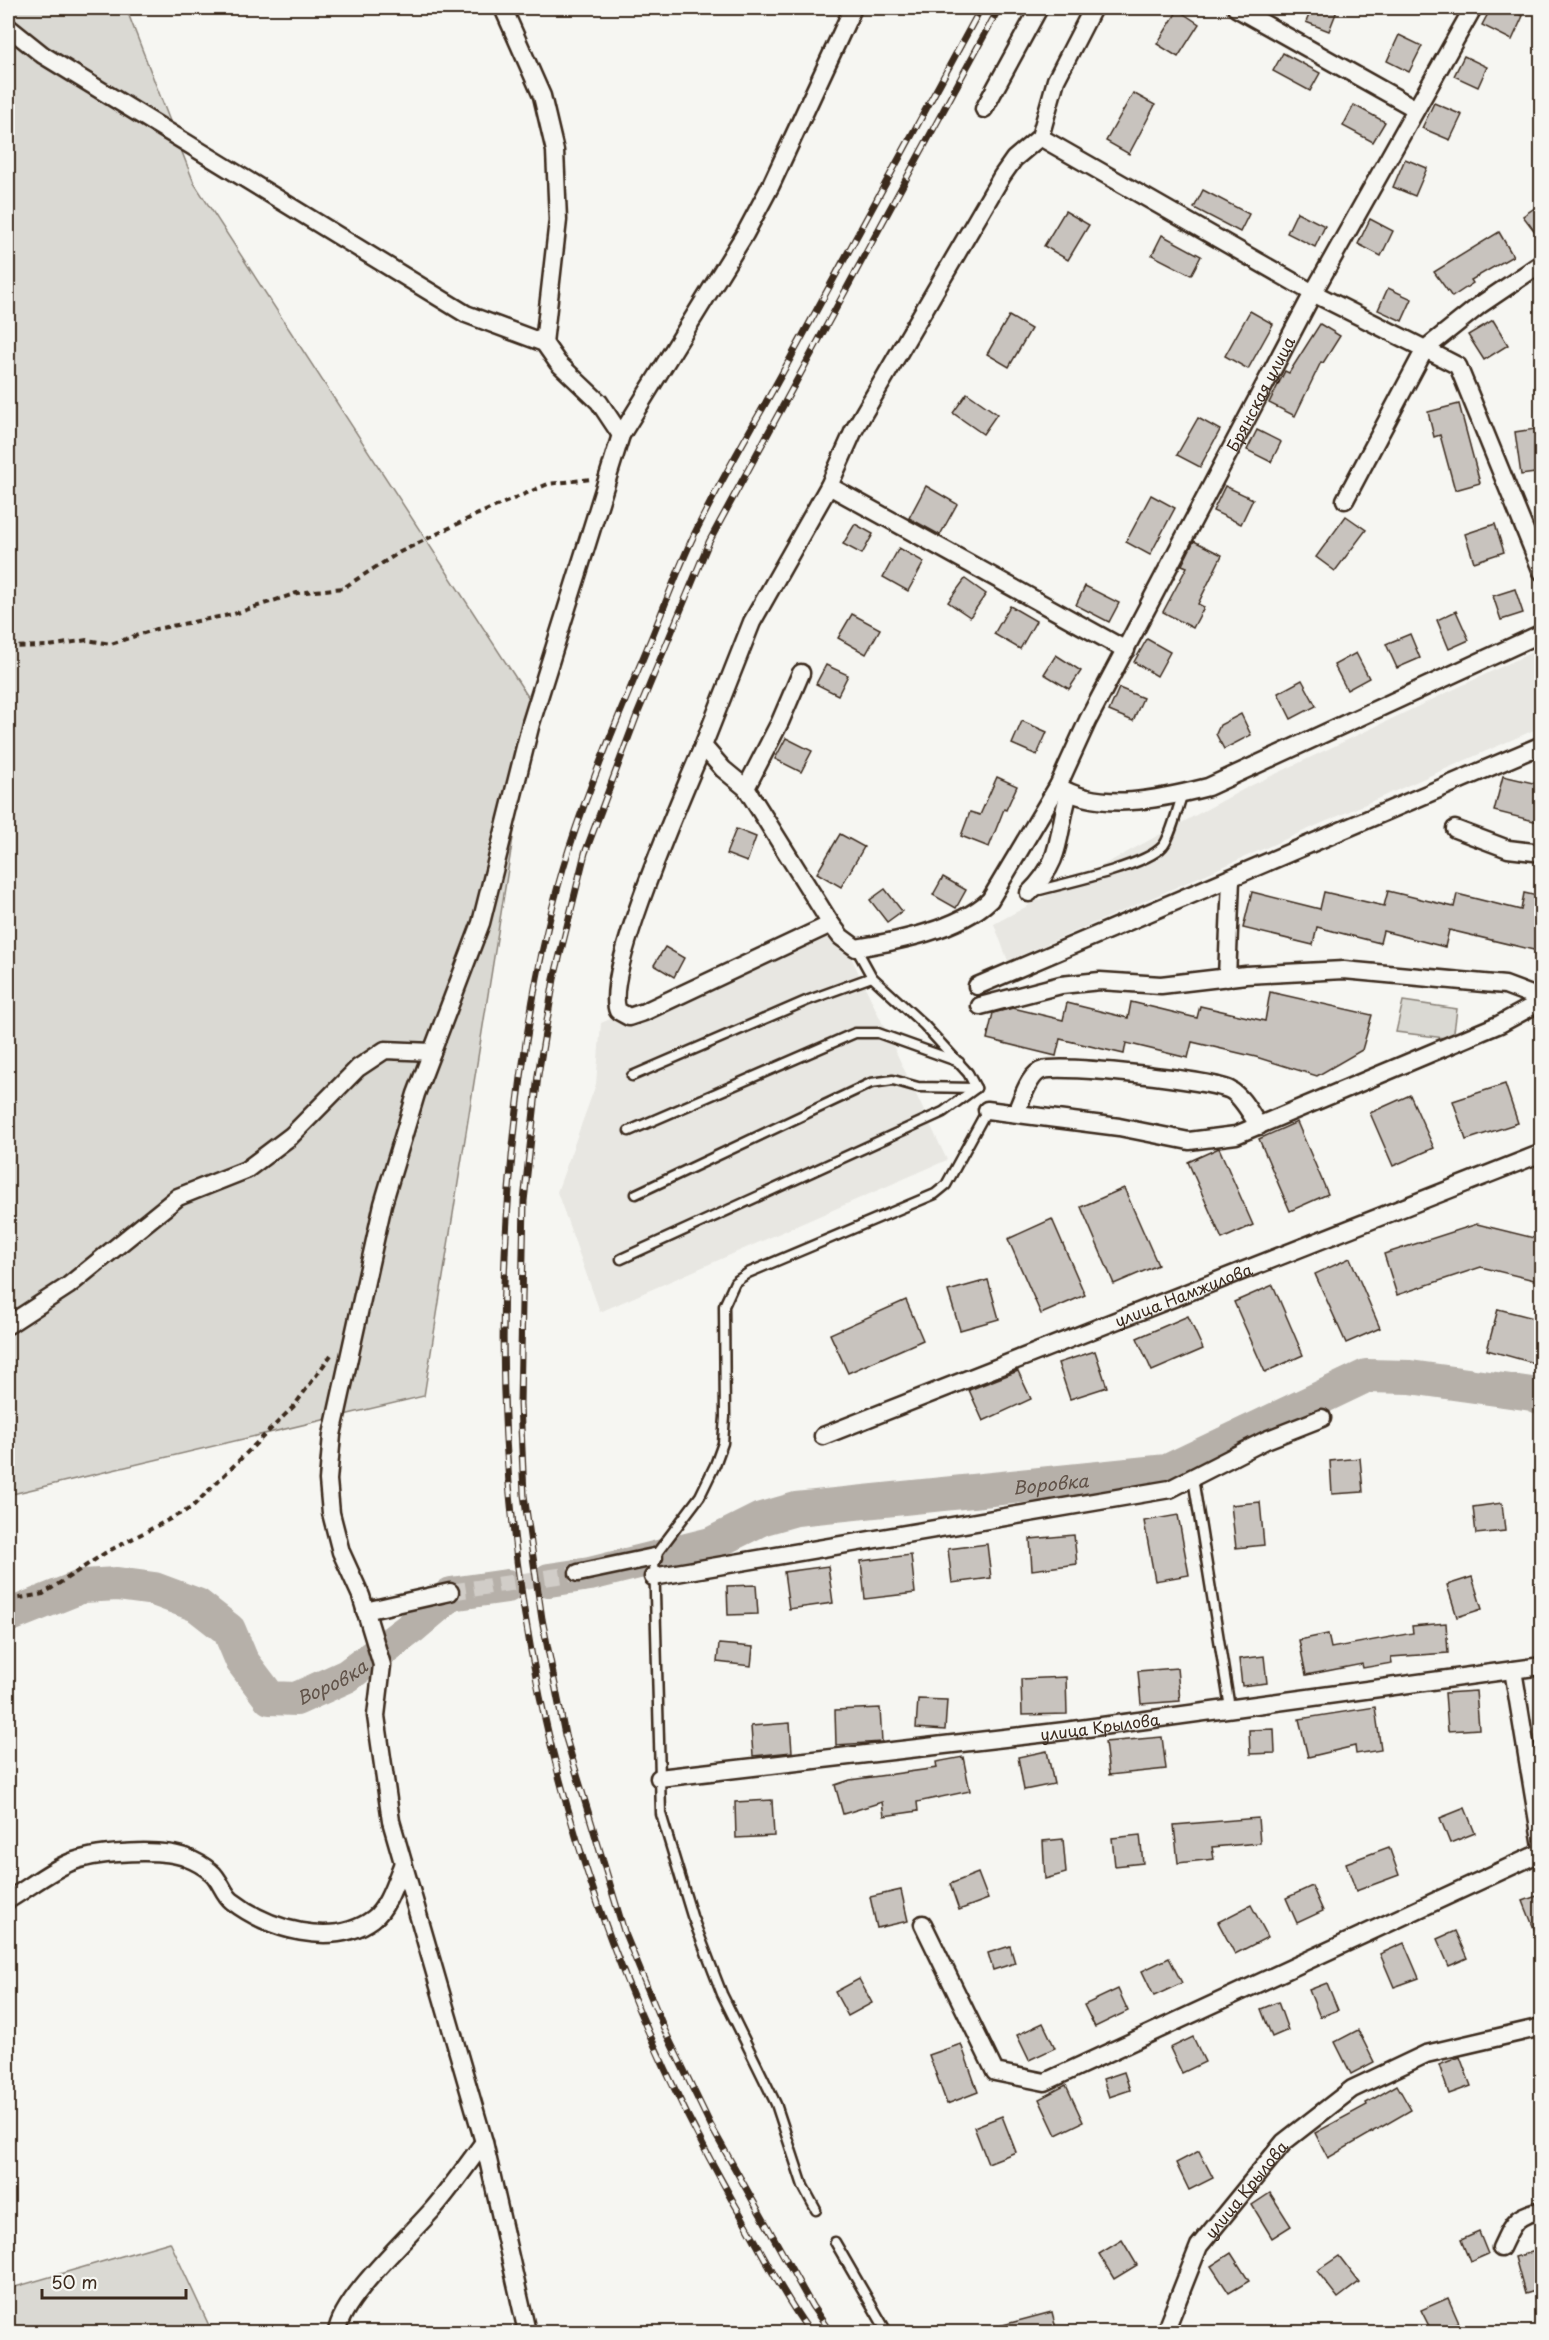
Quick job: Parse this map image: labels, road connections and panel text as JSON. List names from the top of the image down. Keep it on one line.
{"streets":{"street":["Брянская улица","улица Намжилова","улица Крылова"]},"water":["Воровка"],"scale_bar":"50 m"}
